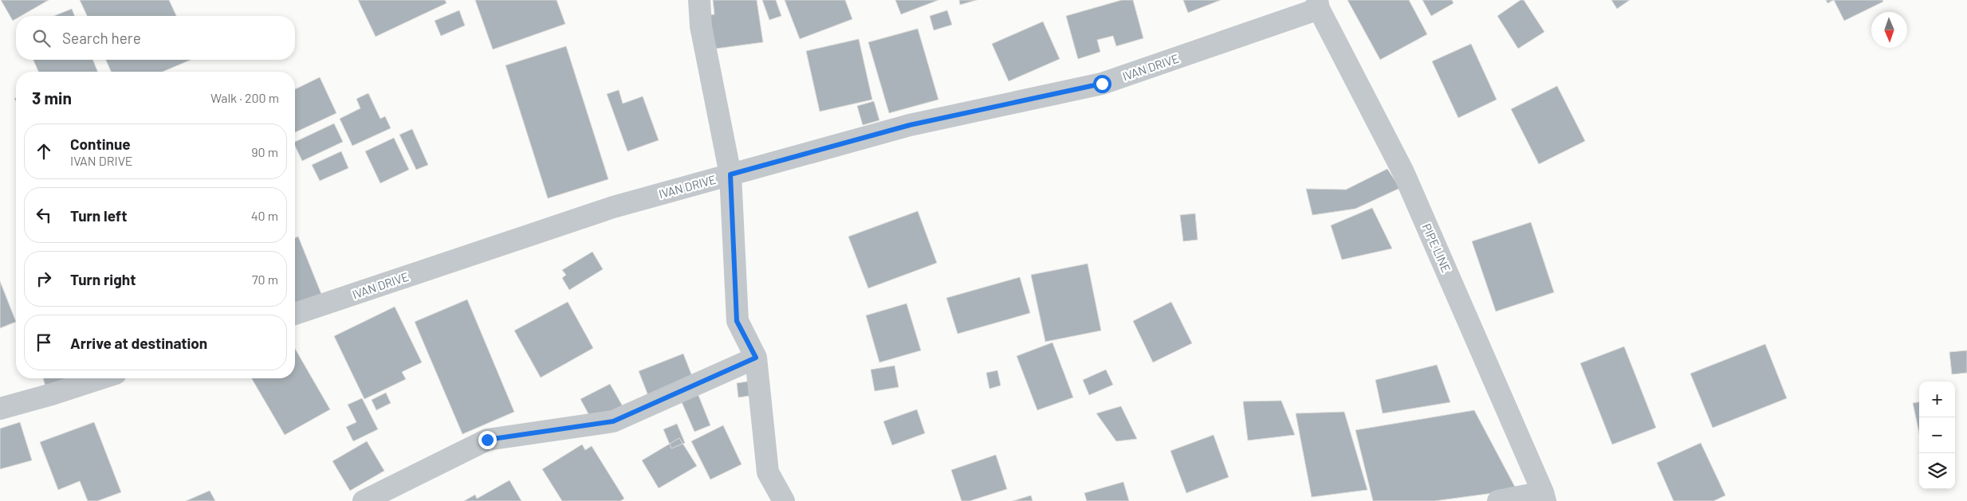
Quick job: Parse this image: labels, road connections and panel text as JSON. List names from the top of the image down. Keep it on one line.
{"streets":{"street":["IVAN DRIVE","PIPE LINE"]},"crossings":[["IVAN DRIVE","PIPE LINE"]],"north":"bottom","page":{"search":"Search here","heading":["3 min","Walk · 200 m"],"list":[["Continue","IVAN DRIVE","90 m"],["Turn left","40 m"],["Turn right","70 m"],"Arrive at destination"],"map_buttons":["+","−"]}}
